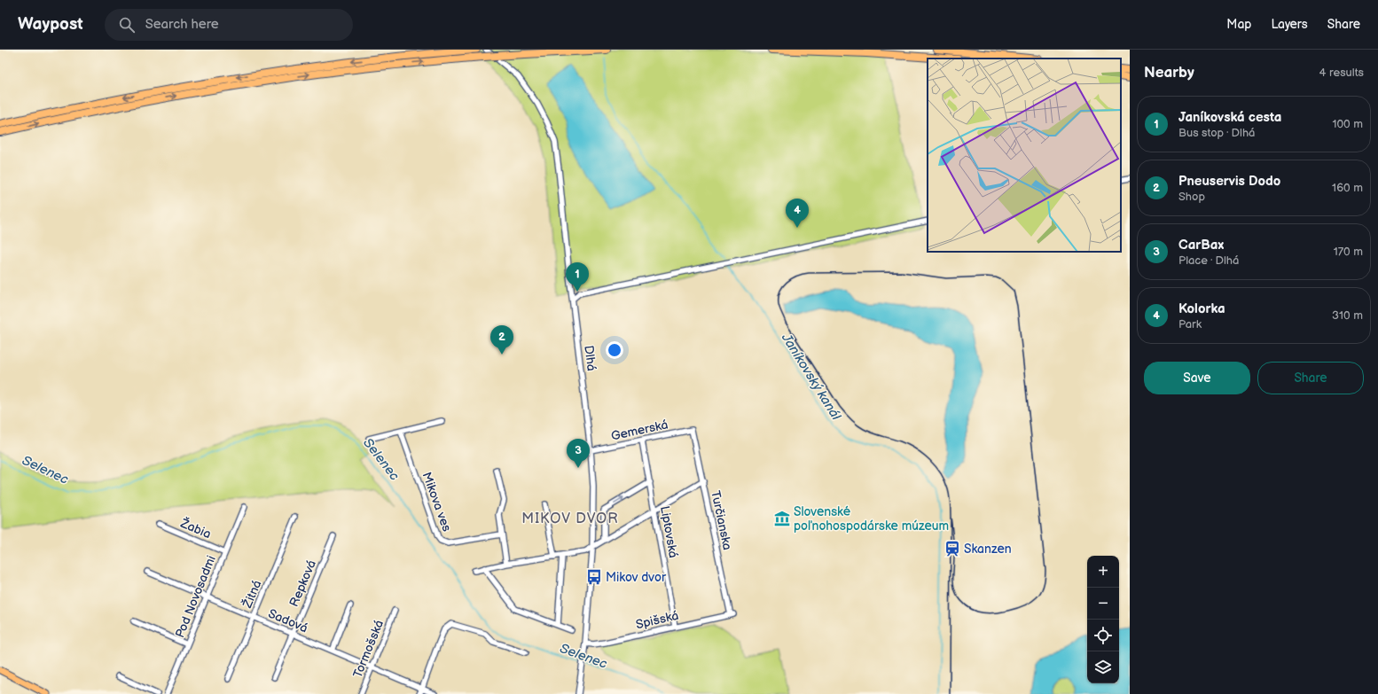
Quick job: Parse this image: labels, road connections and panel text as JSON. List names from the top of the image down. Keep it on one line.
{"streets":{"street":["Dlhá","Gemerská","Mikova ves","Turčianska","Žabia","Liptovská","Repková","Žitná","Pod Novosadmi","Spišská","Sadová","Tormošská"]},"crossings":[["Dlhá","Gemerská"],["Dlhá","Spišská"],["Gemerská","Turčianska"],["Gemerská","Liptovská"],["Turčianska","Spišská"],["Žabia","Pod Novosadmi"],["Liptovská","Spišská"],["Repková","Sadová"],["Žitná","Sadová"],["Pod Novosadmi","Sadová"],["Sadová","Tormošská"]],"districts":["MIKOV DVOR"],"water":["Janíkovský kanál","Selenec"],"places":{"museum":["Slovenské poľnohospodárske múzeum"],"station":["Skanzen"],"bus stop":["Mikov dvor"]},"page":{"header":"Waypost","search":"Search here","nav":["Map","Layers","Share"],"heading":["Nearby","4 results"],"list":[{"mark":"1","name":"Janíkovská cesta","note":"Bus stop · Dlhá","value":"100 m"},{"mark":"2","name":"Pneuservis Dodo","note":"Shop","value":"160 m"},{"mark":"3","name":"CarBax","note":"Place · Dlhá","value":"170 m"},{"mark":"4","name":"Kolorka","note":"Park","value":"310 m"}],"pins":["4","1","2","3"],"buttons":["Save","Share"],"map_buttons":["+","−"]}}
